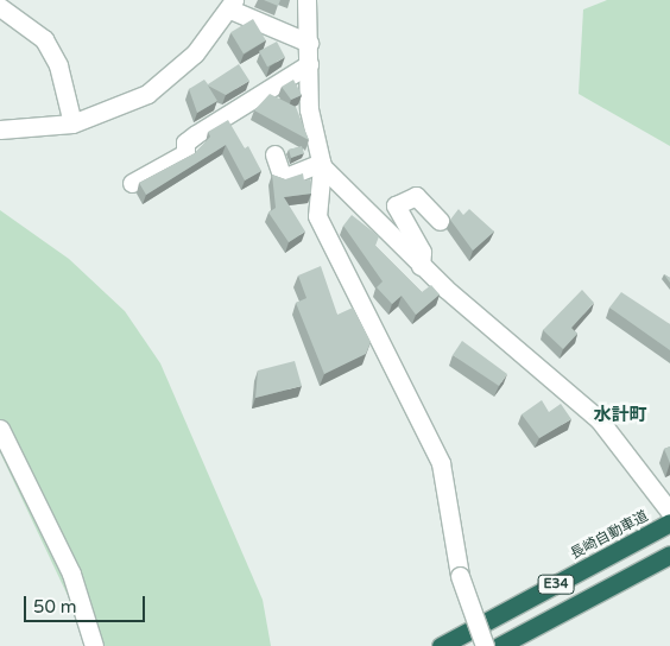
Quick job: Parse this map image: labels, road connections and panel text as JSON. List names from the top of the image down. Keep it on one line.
{"streets":{"highway":["長崎自動車道","E34"]},"districts":["水計町"],"scale_bar":"50 m"}
